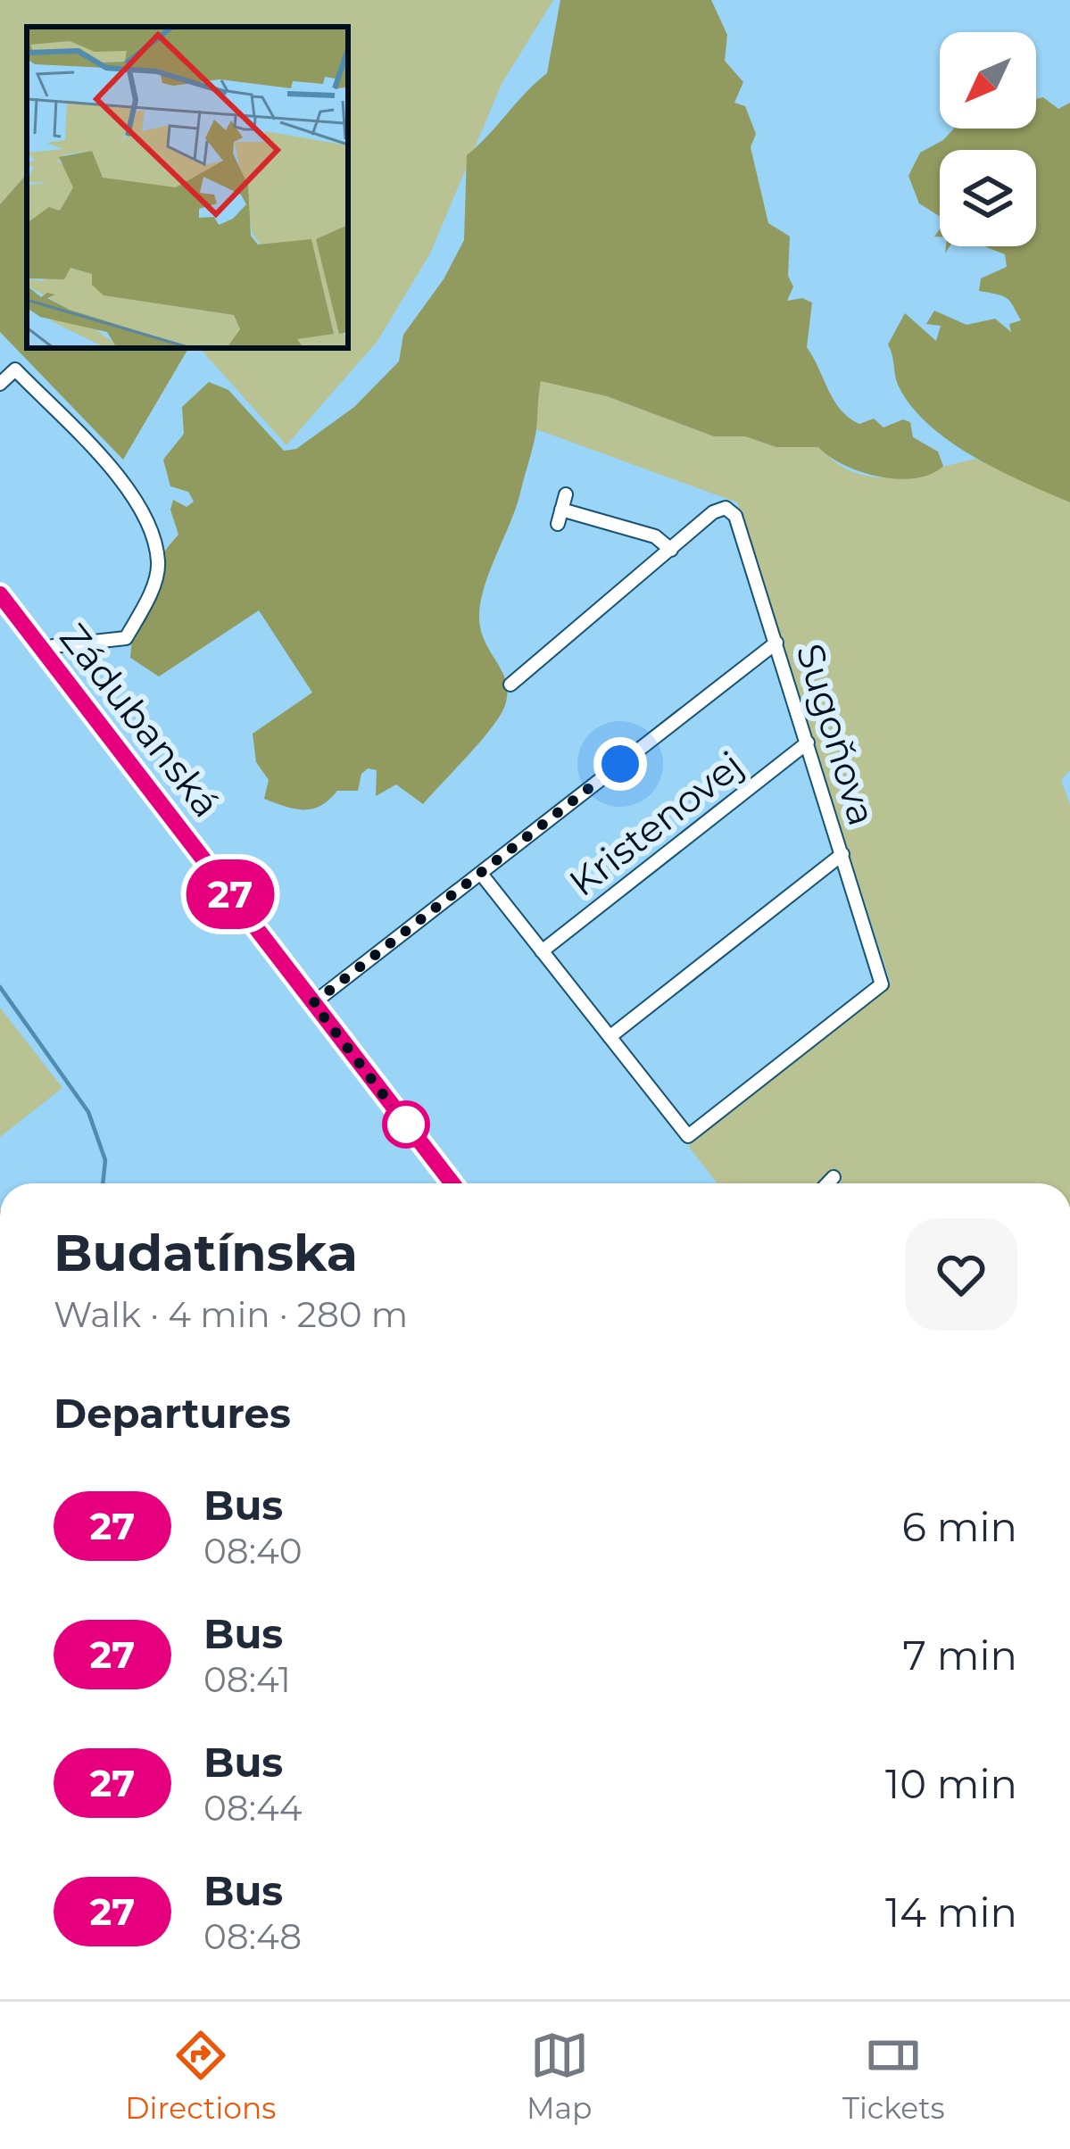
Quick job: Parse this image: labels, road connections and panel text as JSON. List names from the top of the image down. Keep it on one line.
{"streets":{"street":["Zádubanská","Sugoňova","Kristenovej"]},"crossings":[["Sugoňova","Kristenovej"]],"lines":["bus line 27"],"north":"bottom left","page":{"on_map":"27","heading":[["Budatínska","Walk · 4 min · 280 m"],"Departures"],"list":[{"mark":"27","name":"Bus","note":"08:40","value":"6 min"},{"mark":"27","name":"Bus","note":"08:41","value":"7 min"},{"mark":"27","name":"Bus","note":"08:44","value":"10 min"},{"mark":"27","name":"Bus","note":"08:48","value":"14 min"}],"tabs":["Directions","Map","Tickets"]}}
